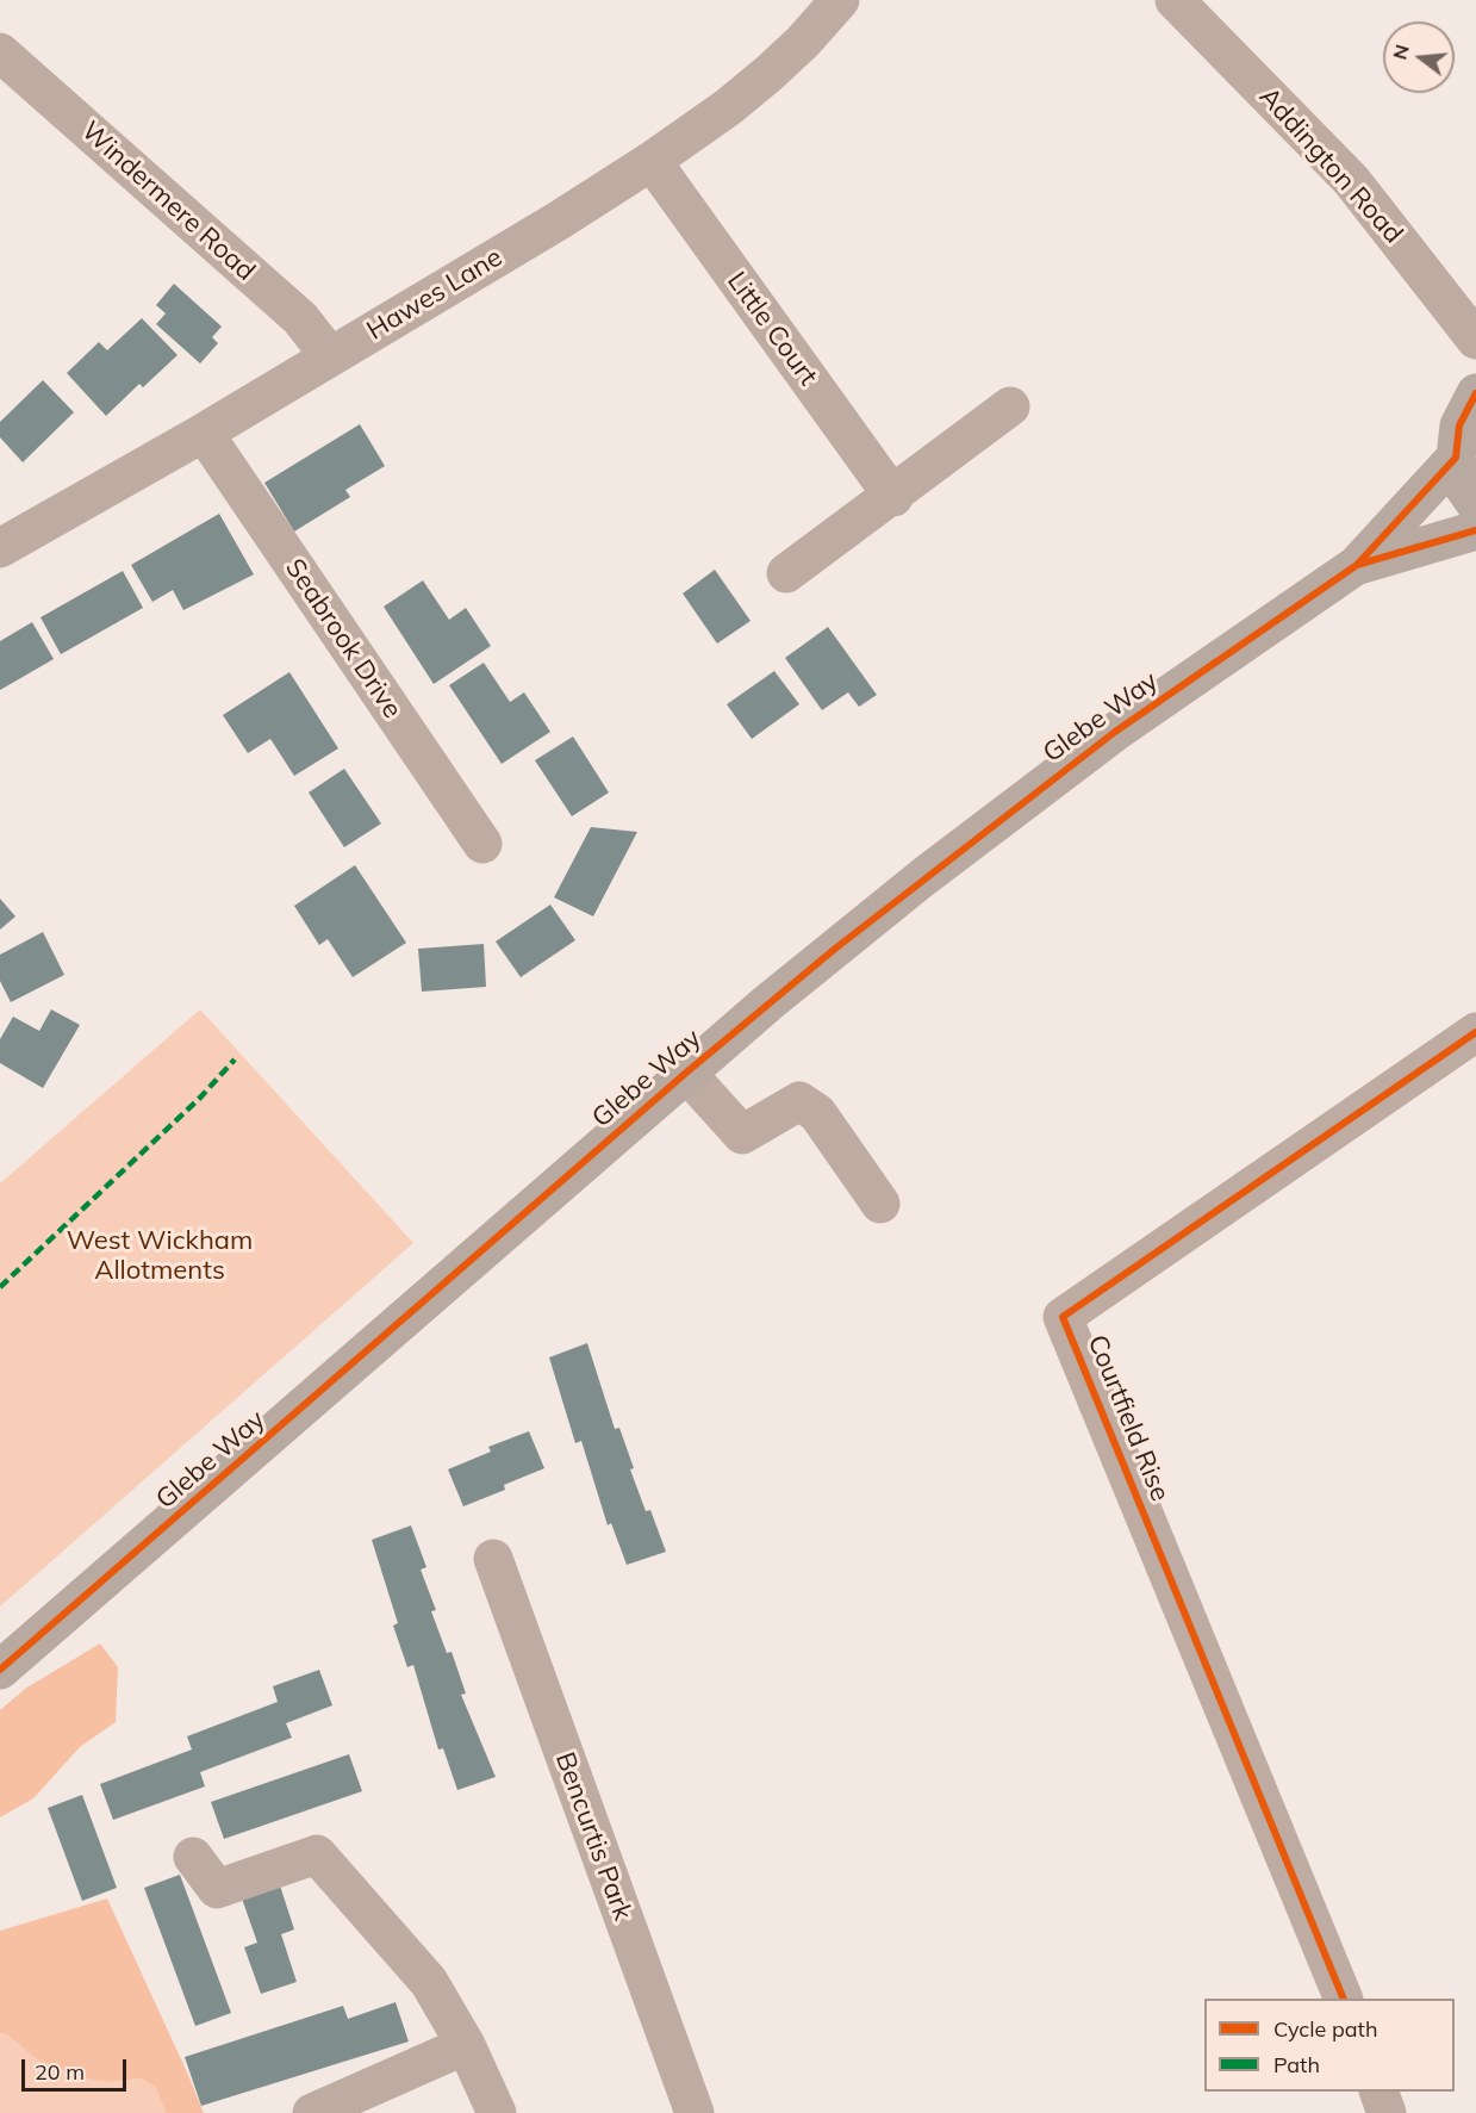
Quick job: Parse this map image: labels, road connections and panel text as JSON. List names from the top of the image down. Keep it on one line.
{"streets":{"highway":["Glebe Way"],"street":["Addington Road","Windermere Road","Hawes Lane","Little Court","Seabrook Drive","Courtfield Rise","Bencurtis Park"]},"crossings":[["Windermere Road","Hawes Lane"],["Hawes Lane","Little Court"],["Hawes Lane","Seabrook Drive"]],"parks":["West Wickham Allotments"],"legend":["Cycle path","Path"],"scale_bar":"20 m","north":"left"}
